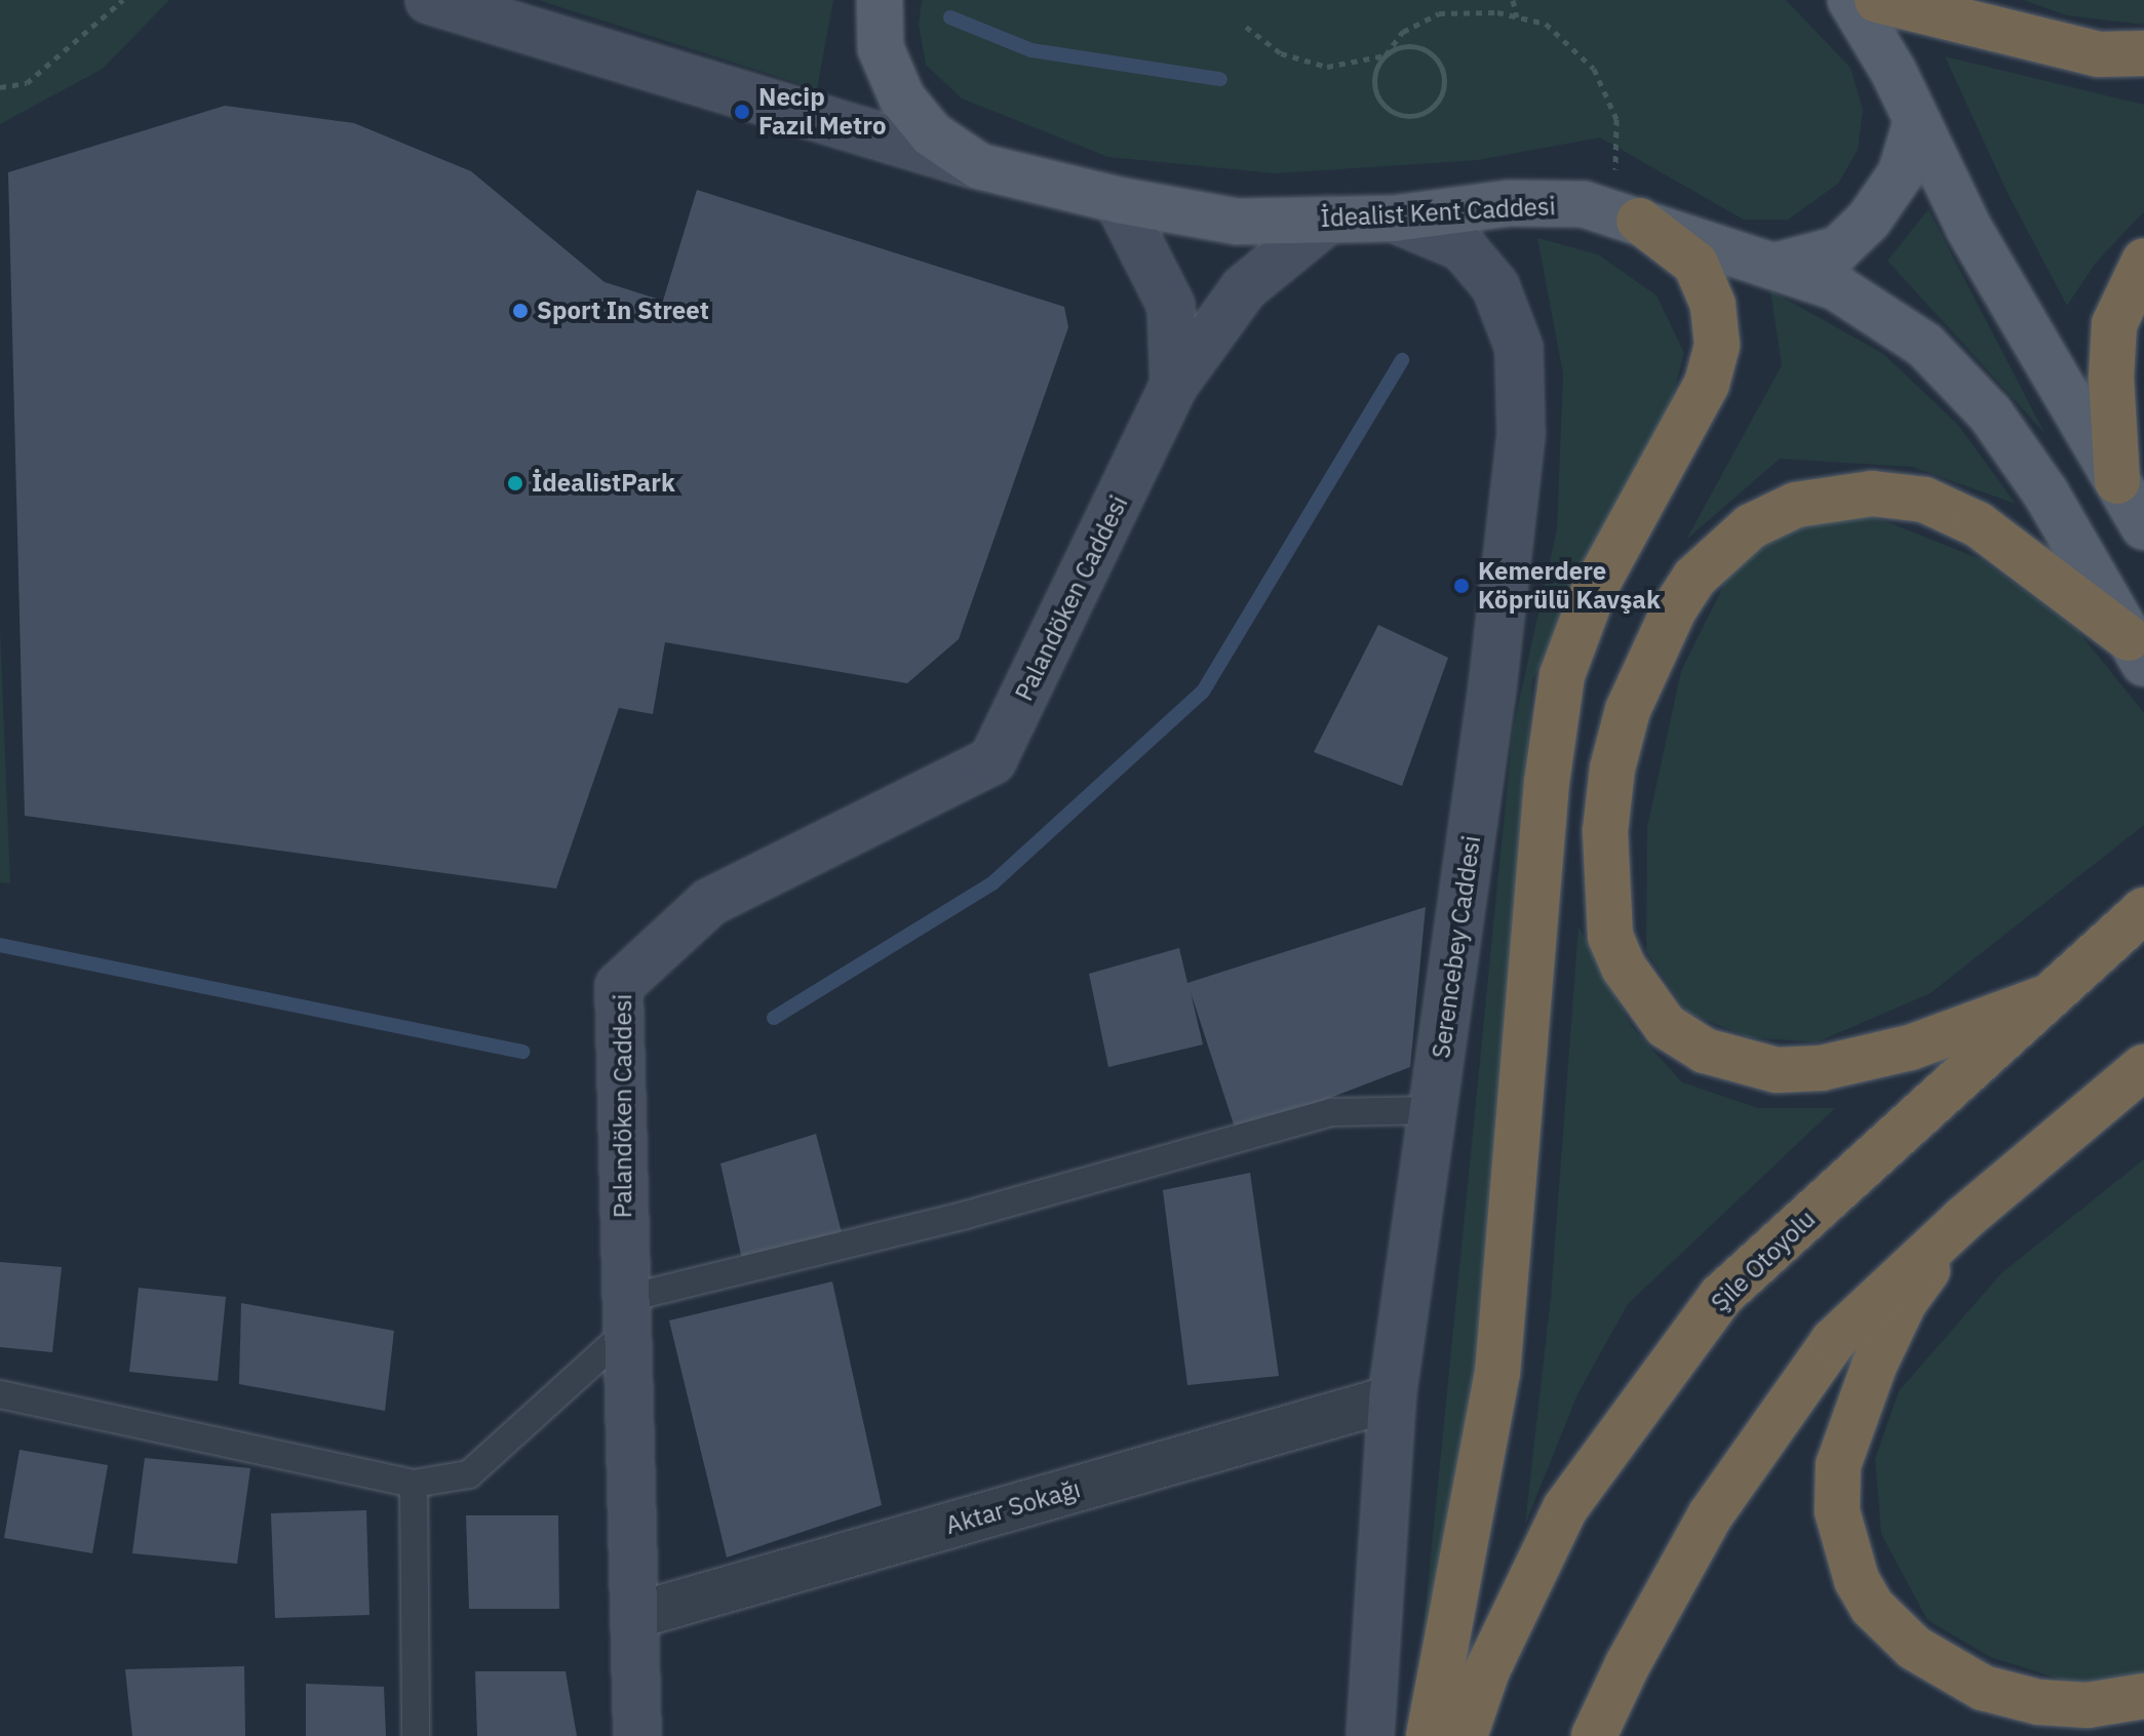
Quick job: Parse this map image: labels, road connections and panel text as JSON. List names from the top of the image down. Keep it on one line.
{"streets":{"highway":["Şile Otoyolu"],"main road":["İdealist Kent Caddesi"],"street":["Palandöken Caddesi","Serencebey Caddesi","Aktar Sokağı"]},"crossings":[["İdealist Kent Caddesi","Palandöken Caddesi"],["İdealist Kent Caddesi","Serencebey Caddesi"],["Palandöken Caddesi","Aktar Sokağı"],["Serencebey Caddesi","Aktar Sokağı"]],"places":["Necip Fazıl Metro","Sport In Street","İdealistPark","Kemerdere Köprülü Kavşak"]}
